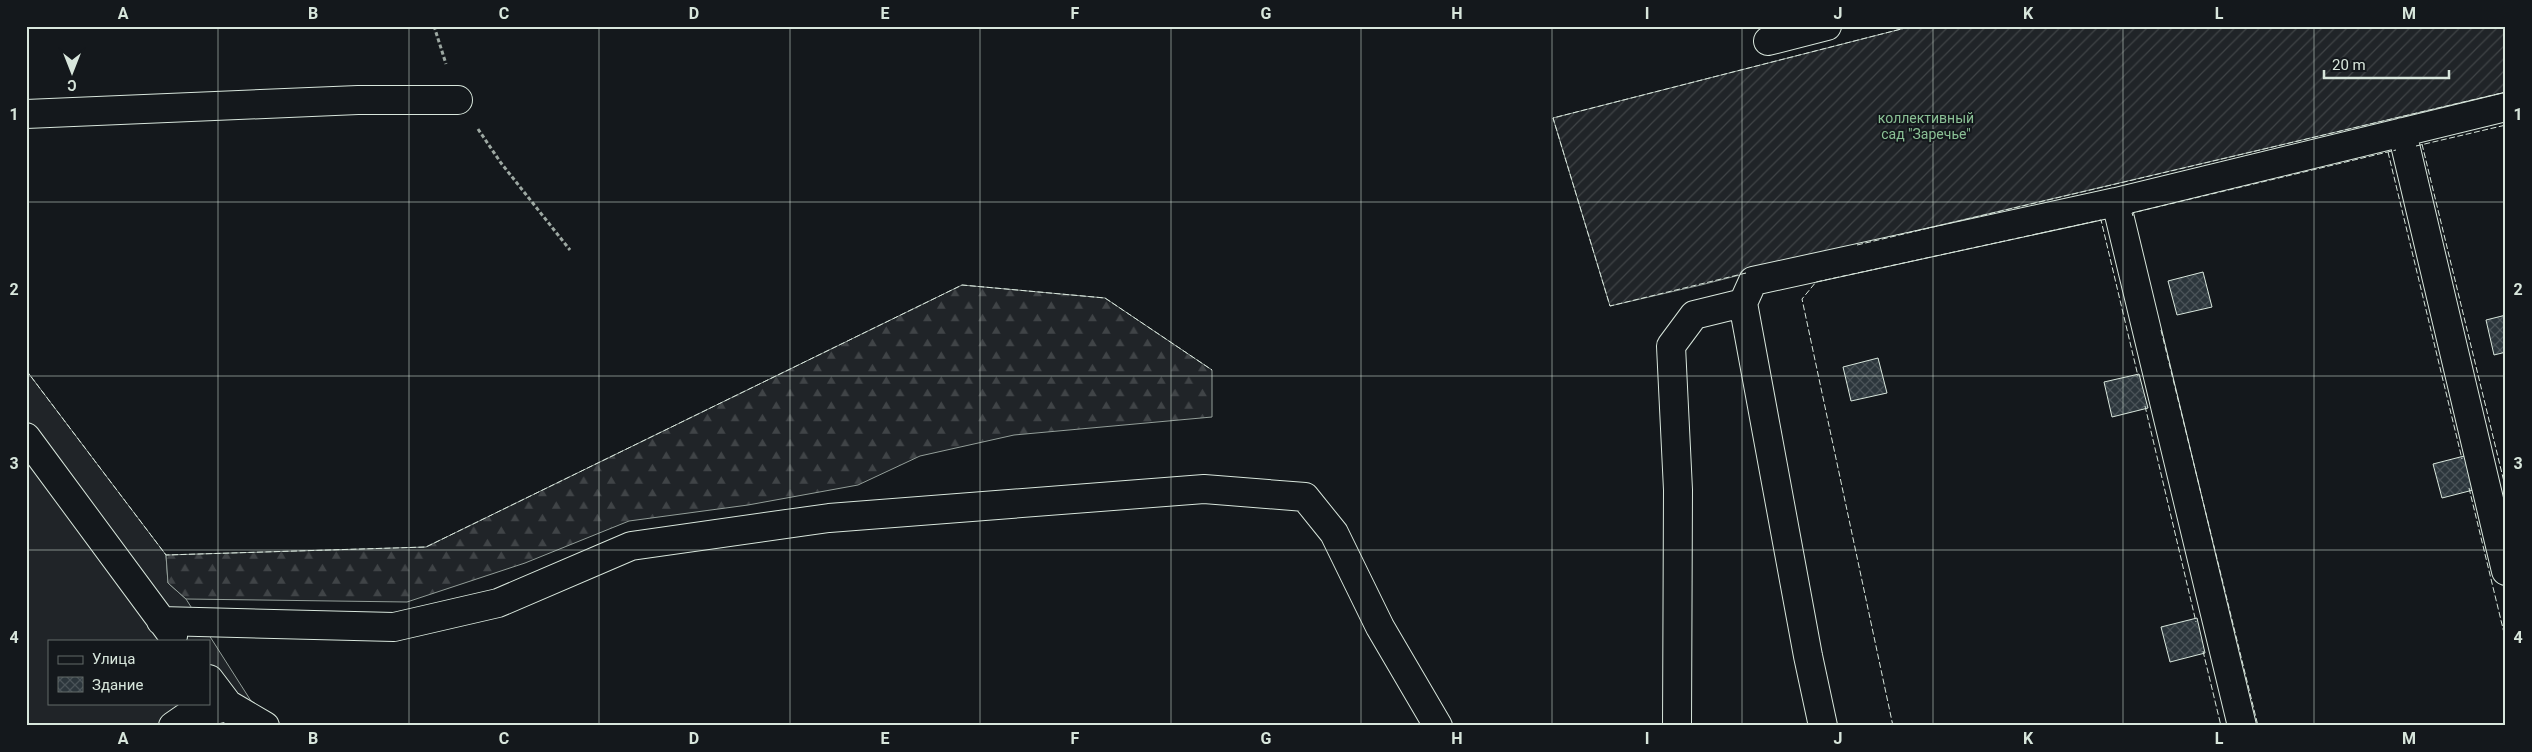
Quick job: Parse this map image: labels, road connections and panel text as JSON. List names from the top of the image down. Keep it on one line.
{"parks":["коллективный сад \"Заречье\""],"legend":["Улица","Здание"],"scale_bar":"20 m","north":"bottom","grid":{"columns":["A","B","C","D","E","F","G","H","I","J","K","L","M"],"rows":["1","2","3","4"]}}
